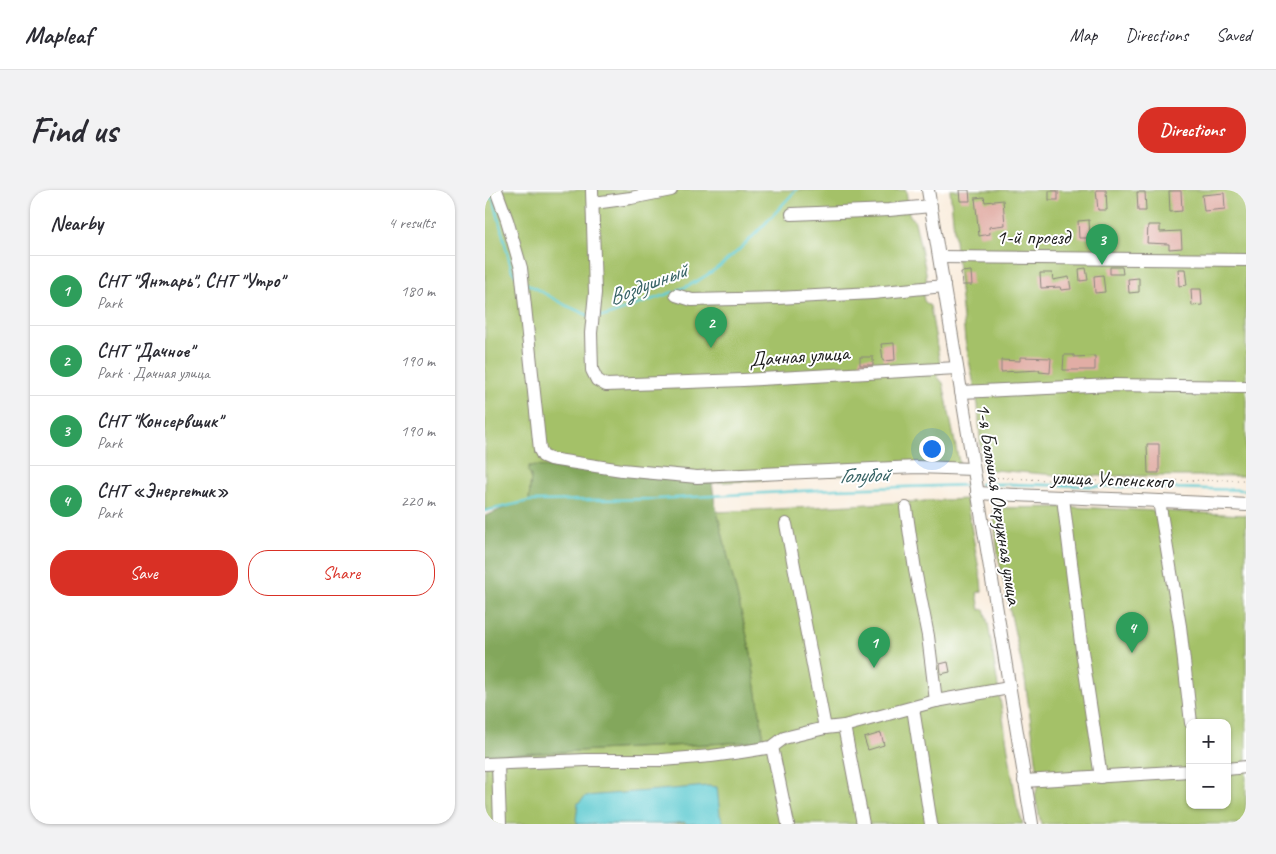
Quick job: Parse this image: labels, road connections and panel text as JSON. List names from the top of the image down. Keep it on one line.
{"streets":{"street":["1-й проезд","Дачная улица","улица Успенского","1-я Большая Окружная улица"]},"crossings":[["1-й проезд","1-я Большая Окружная улица"],["Дачная улица","1-я Большая Окружная улица"],["улица Успенского","1-я Большая Окружная улица"]],"water":["Воздушный","Голубой"],"page":{"header":"Mapleaf","nav":["Map","Directions","Saved"],"buttons":["Directions",["Save","Share"]],"title":"Find us","heading":["Nearby","4 results"],"pins":["3","2","4","1"],"list":[{"mark":"1","name":"СНТ \"Янтарь\", СНТ \"Утро\"","note":"Park","value":"180 m"},{"mark":"2","name":"СНТ \"Дачное\"","note":"Park · Дачная улица","value":"190 m"},{"mark":"3","name":"СНТ \"Консервщик\"","note":"Park","value":"190 m"},{"mark":"4","name":"СНТ «Энергетик»","note":"Park","value":"220 m"}],"map_buttons":["+","−"]}}
